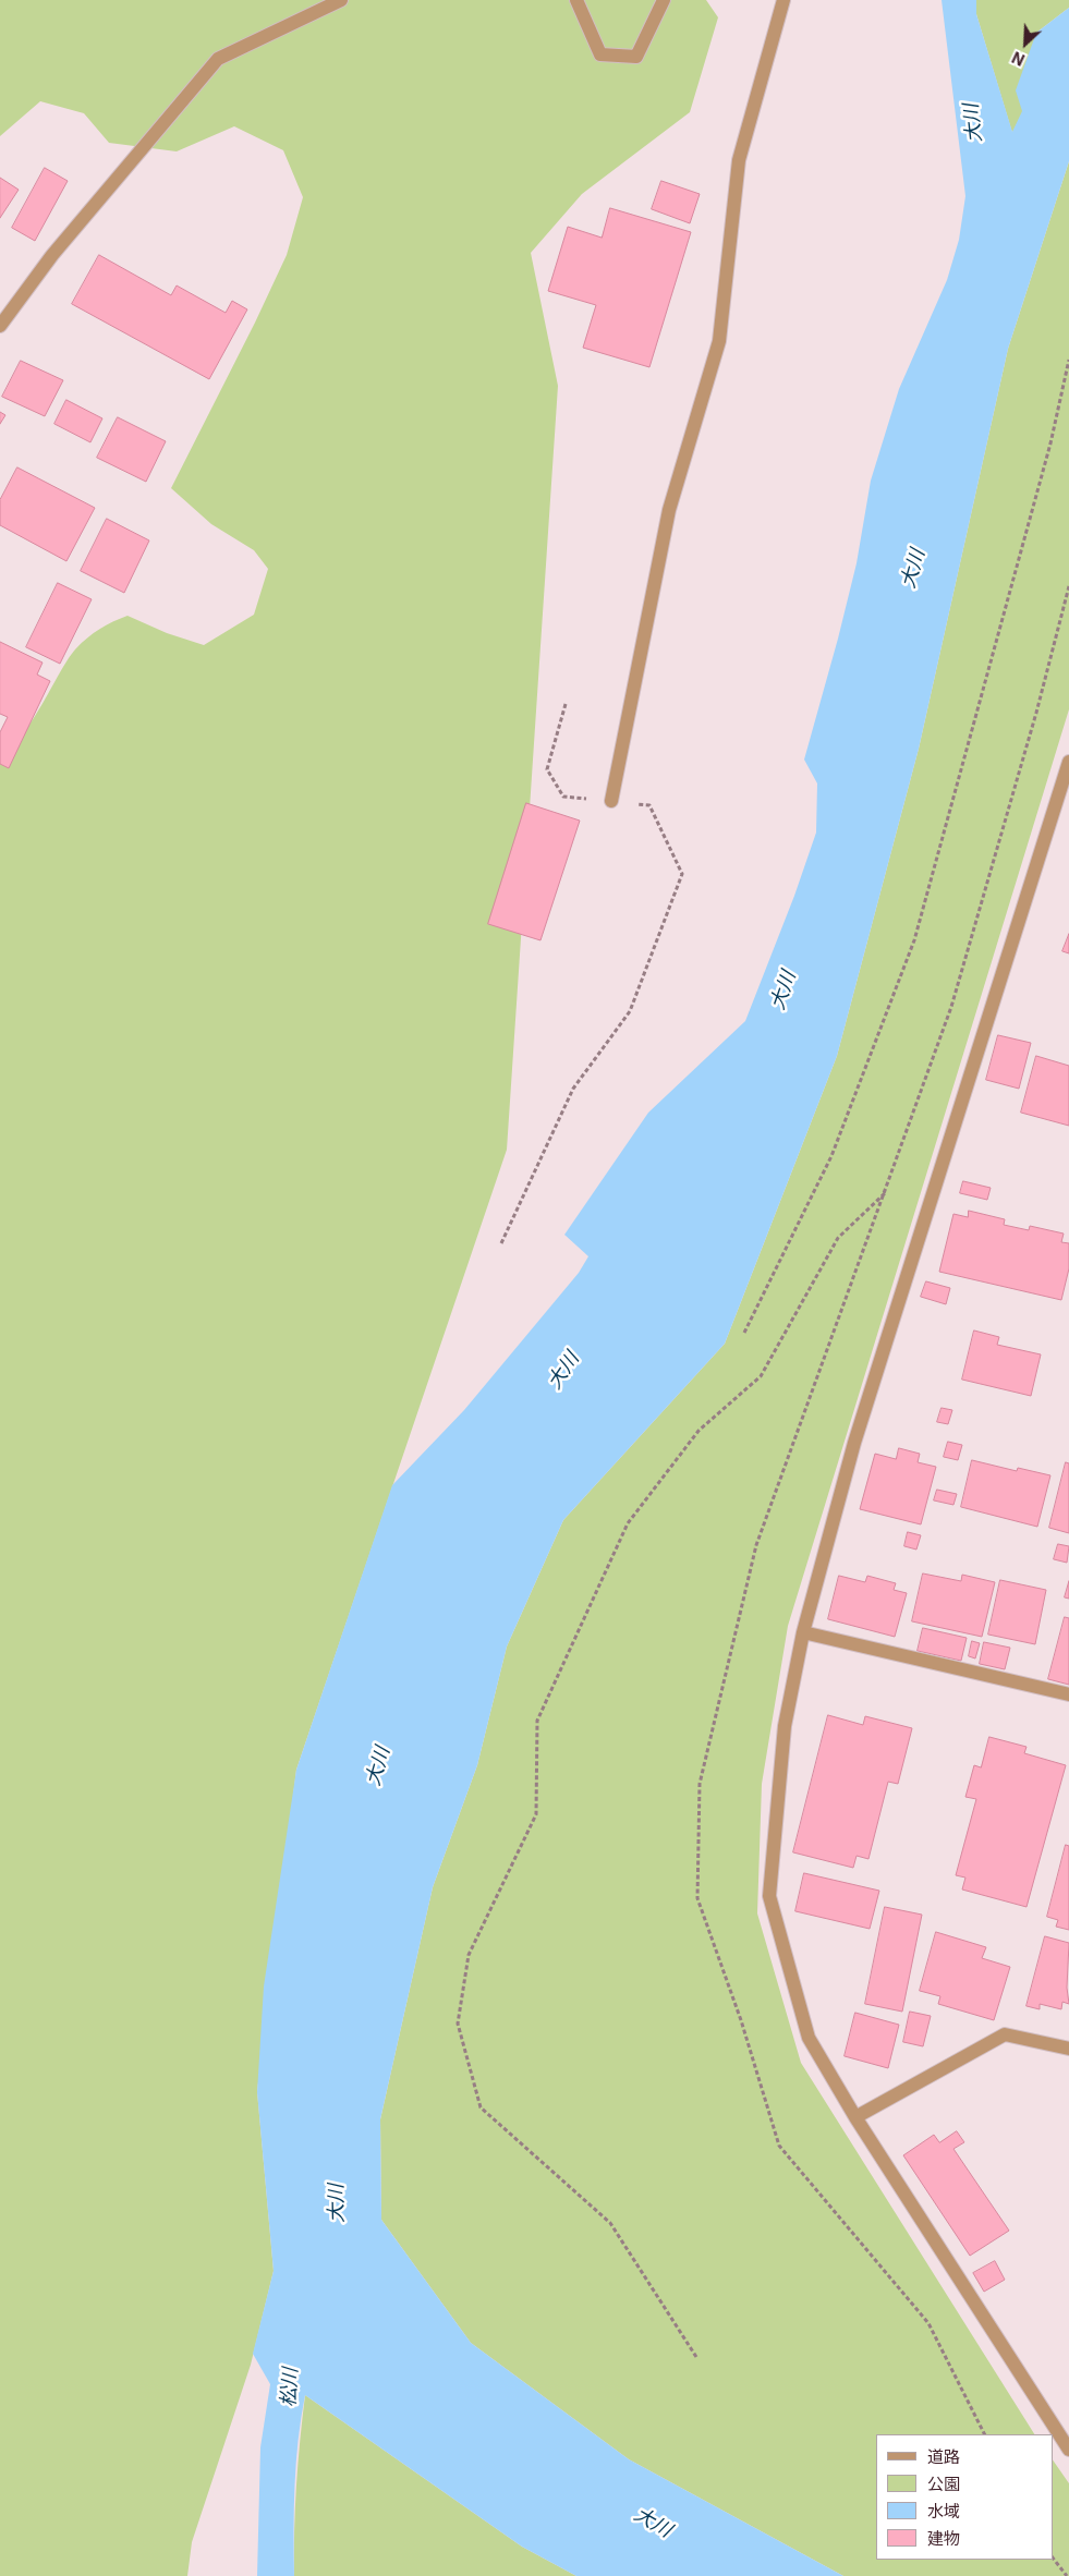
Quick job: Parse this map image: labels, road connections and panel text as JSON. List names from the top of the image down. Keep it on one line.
{"water":["大川","松川"],"legend":["道路","公園","水域","建物"],"north":"bottom left"}
